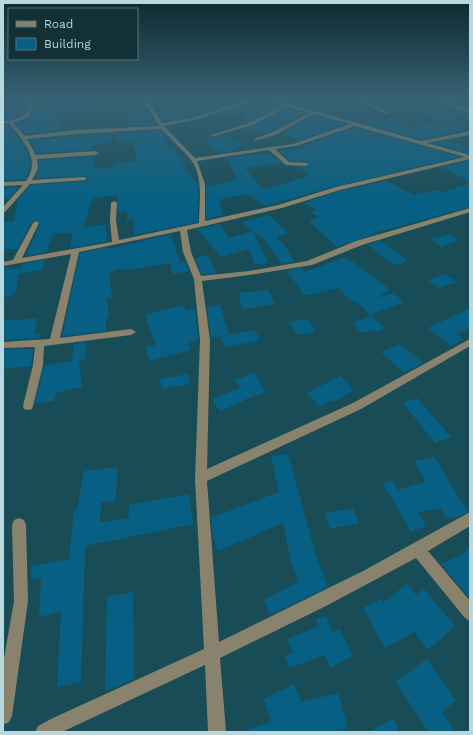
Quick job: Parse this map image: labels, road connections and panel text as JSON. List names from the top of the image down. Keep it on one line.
{"legend":["Road","Building"]}
